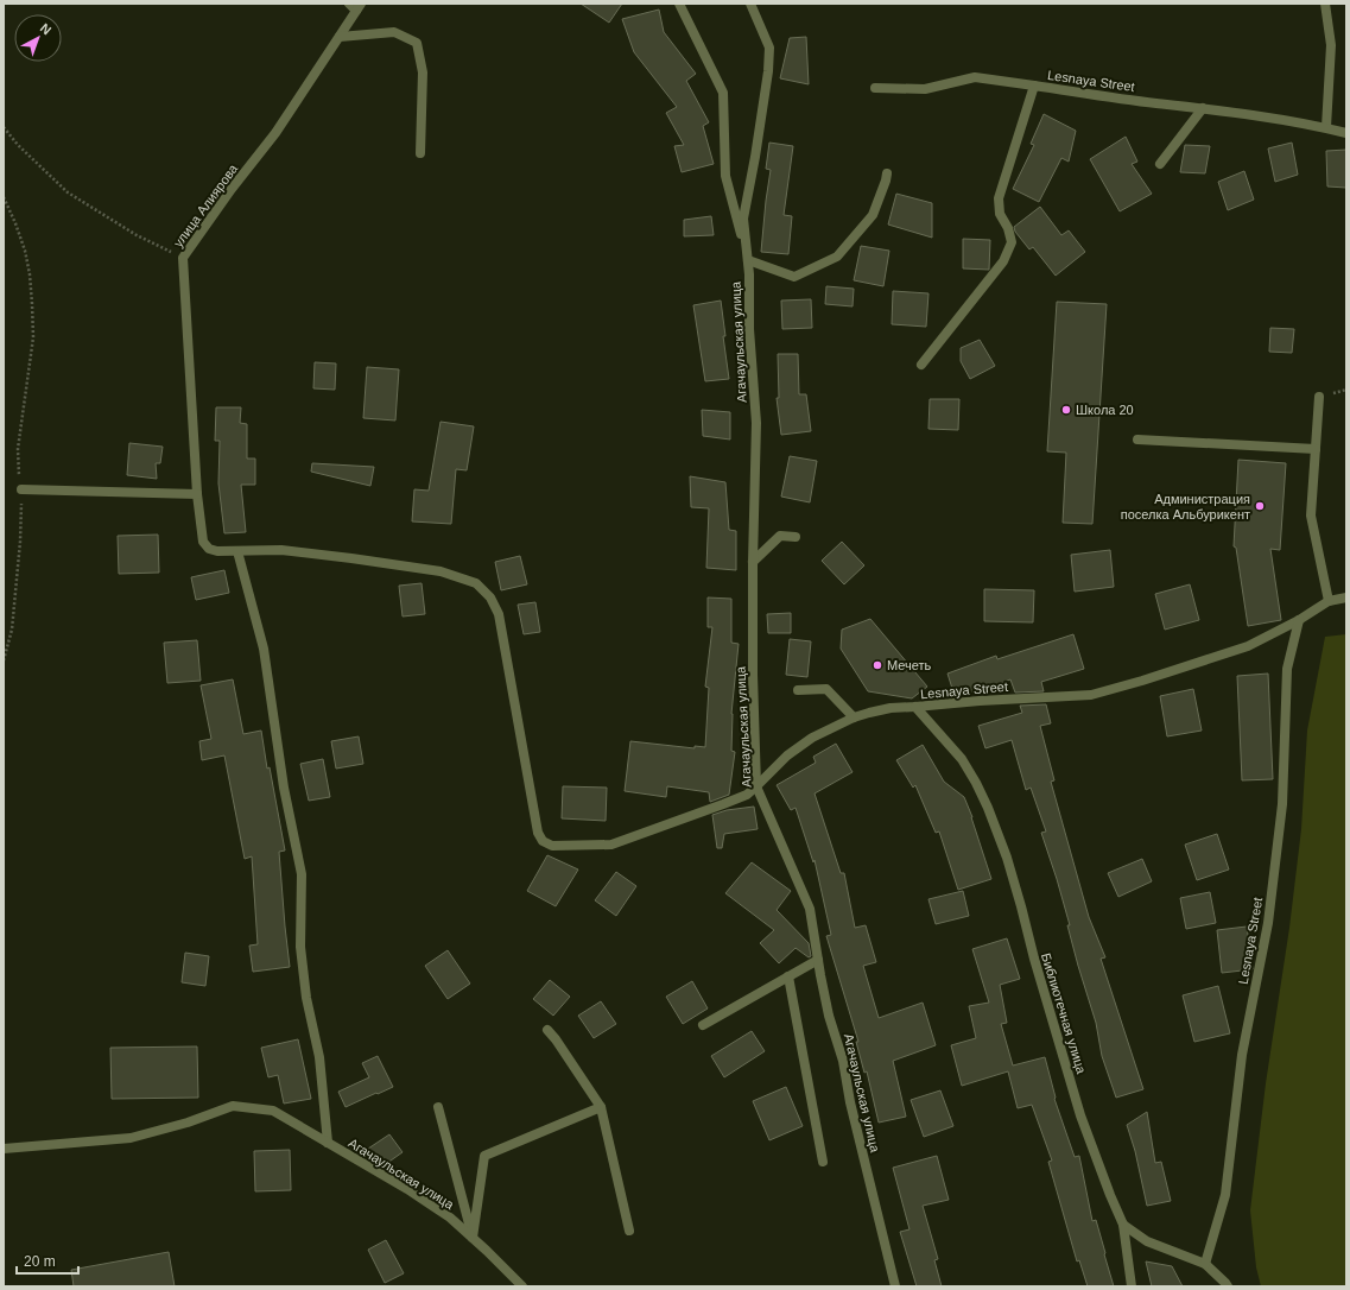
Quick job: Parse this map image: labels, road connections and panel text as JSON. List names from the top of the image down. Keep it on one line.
{"streets":{"street":["Lesnaya Street","улица Алиярова","Агачаульская улица","Библиотечная улица"]},"crossings":[["Lesnaya Street","улица Алиярова"],["Lesnaya Street","Агачаульская улица"],["Lesnaya Street","Библиотечная улица"]],"places":["Школа 20","Администрация поселка Альбурикент","Мечеть"],"scale_bar":"20 m","north":"top right"}
